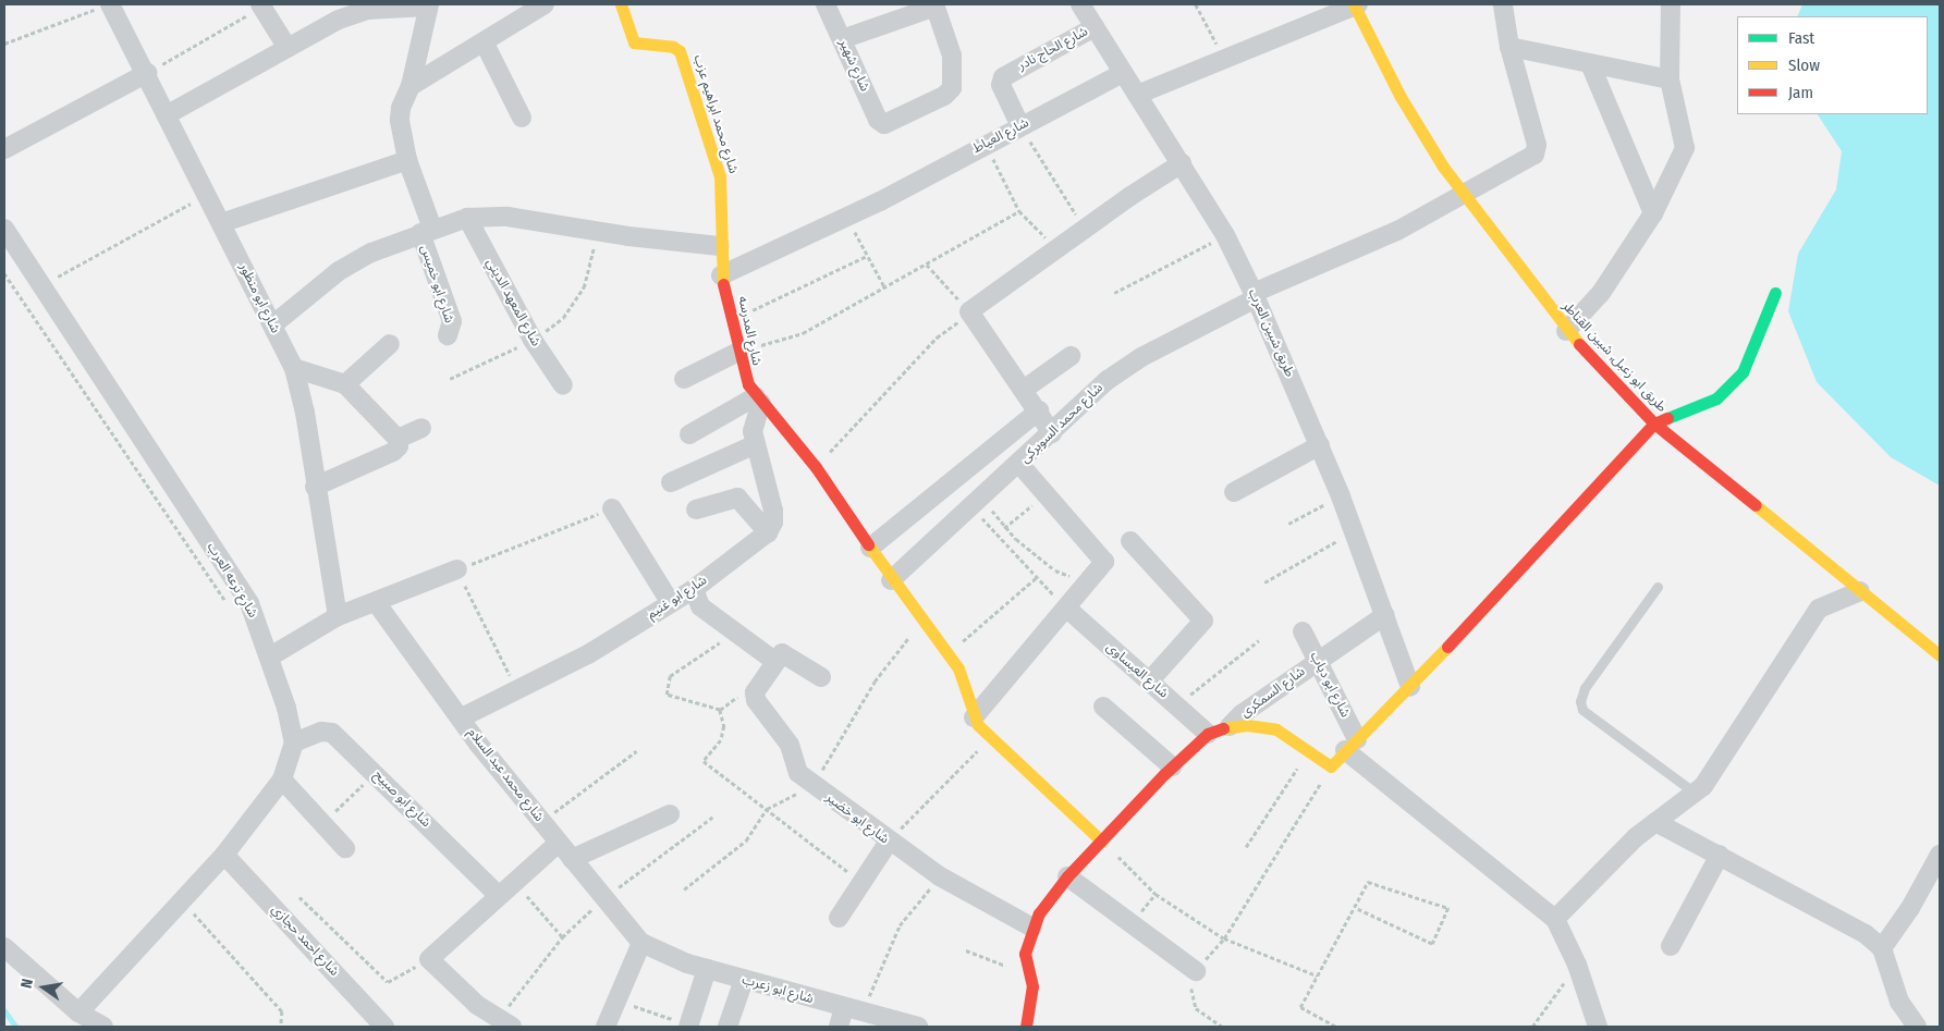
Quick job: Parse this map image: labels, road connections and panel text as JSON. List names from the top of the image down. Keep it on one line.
{"streets":{"street":["شارع الحاج نادر","شارع شهير","شارع محمد ابراهيم عزب","شارع العياط","شارع ابو خميس","شارع ابو منظور","شارع المعهد الديني","شارع المدرسه","طريق شبين العرب","طريق ابو زعبل, شبين القناطر","شارع محمد السوبركى","شارع ترعه العرب","شارع ابو غنيم","شارع العبساوى","شارع ابو دياب","شارع السمكرى","شارع محمد عبد السلام","شارع ابو صبيح","شارع ابو خضير","شارع احمد حجازي","شارع ابو زعرب"]},"crossings":[["شارع الحاج نادر","شارع العياط"],["شارع الحاج نادر","طريق شبين العرب"],["شارع محمد ابراهيم عزب","شارع العياط"],["شارع محمد ابراهيم عزب","شارع المدرسه"],["شارع العياط","شارع المدرسه"],["شارع العياط","طريق شبين العرب"],["شارع المدرسه","شارع محمد السوبركى"],["طريق شبين العرب","شارع محمد السوبركى"],["طريق شبين العرب","شارع السمكرى"],["طريق ابو زعبل, شبين القناطر","شارع محمد السوبركى"],["شارع ترعه العرب","شارع ابو صبيح"],["شارع ابو غنيم","شارع محمد عبد السلام"],["شارع ابو دياب","شارع السمكرى"],["شارع محمد عبد السلام","شارع ابو زعرب"]],"legend":["Fast","Slow","Jam"],"north":"left"}
